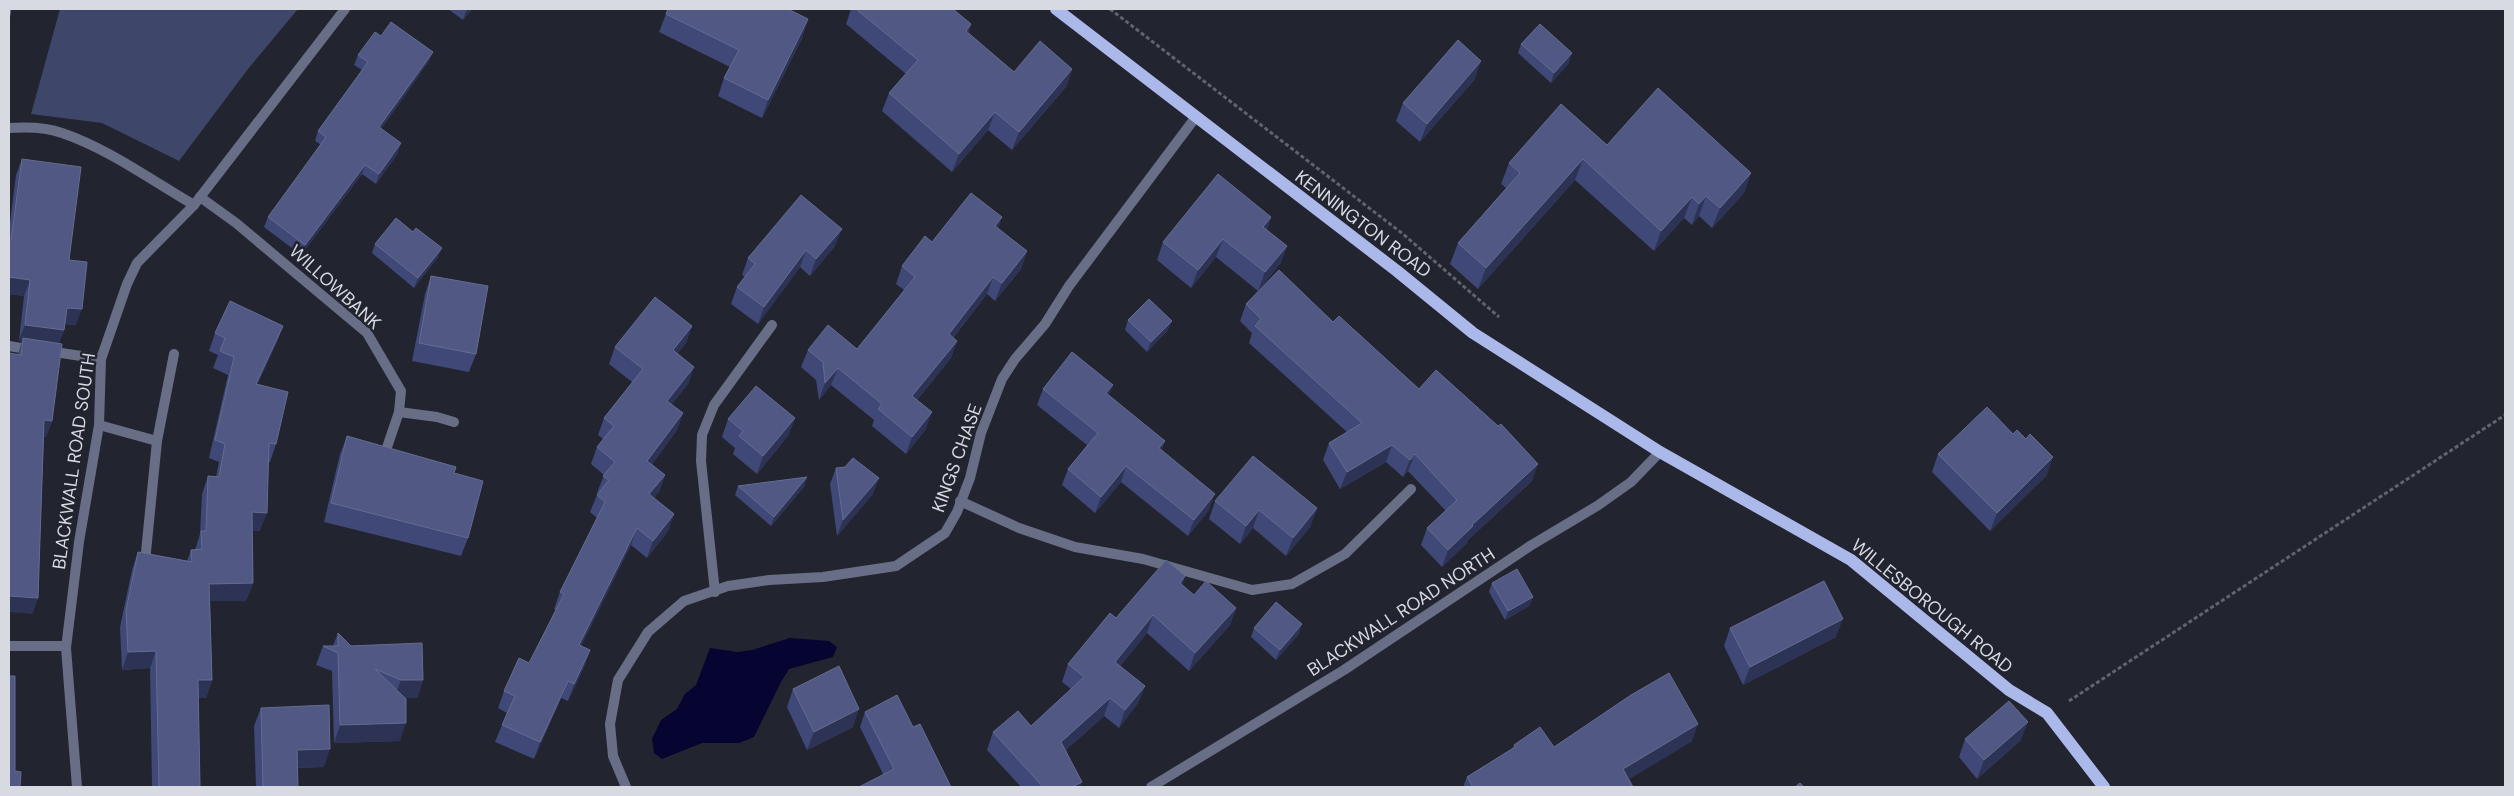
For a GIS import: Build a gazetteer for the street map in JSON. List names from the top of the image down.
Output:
{
  "streets": {
    "main road": ["KENNINGTON ROAD", "WILLESBOROUGH ROAD"],
    "street": [
      "WILLOWBANK",
      "KINGS CHASE",
      "BLACKWALL ROAD SOUTH",
      "BLACKWALL ROAD NORTH"
    ]
  },
  "crossings": [
    ["KENNINGTON ROAD", "KINGS CHASE"],
    ["KENNINGTON ROAD", "WILLESBOROUGH ROAD"],
    ["KENNINGTON ROAD", "BLACKWALL ROAD NORTH"],
    ["WILLOWBANK", "BLACKWALL ROAD SOUTH"],
    ["WILLESBOROUGH ROAD", "BLACKWALL ROAD NORTH"]
  ]
}
